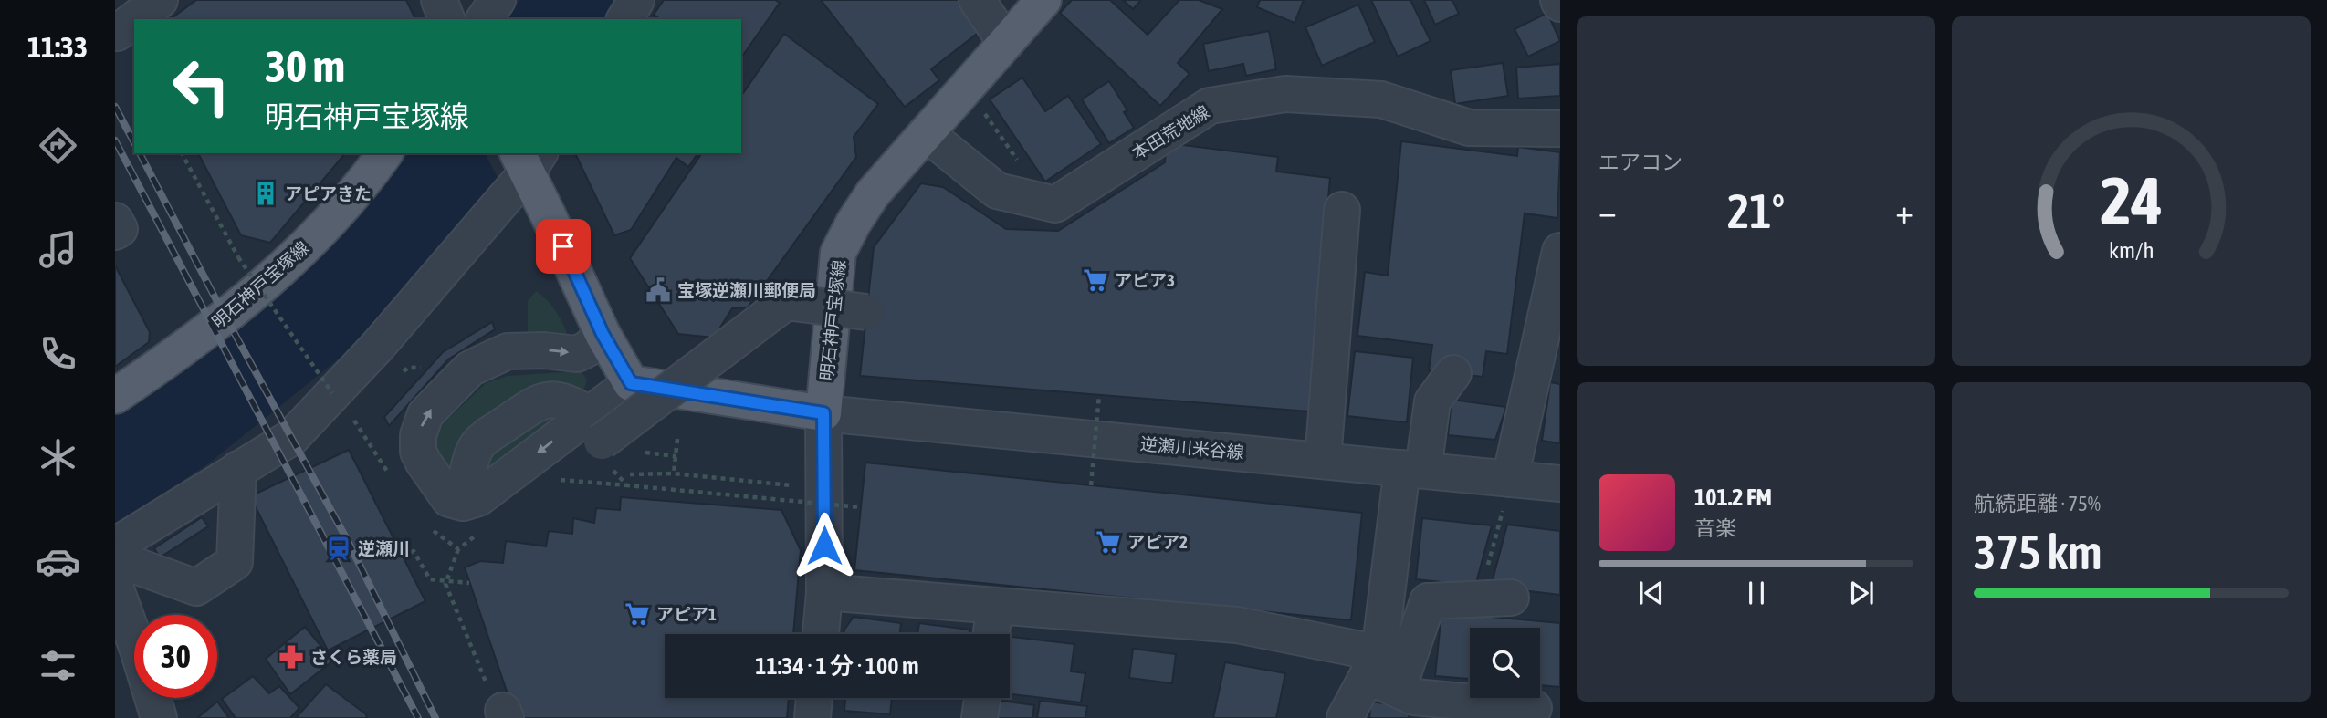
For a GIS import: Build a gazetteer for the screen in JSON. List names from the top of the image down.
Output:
{
  "streets": {
    "main road": ["明石神戸宝塚線"],
    "street": ["本田荒地線", "逆瀬川米谷線"]
  },
  "crossings": [
    ["本田荒地線", "明石神戸宝塚線"],
    ["明石神戸宝塚線", "逆瀬川米谷線"]
  ],
  "places": {
    "building": ["アピアきた"],
    "supermarket": ["アピア3", "アピア2", "アピア1"],
    "public building": ["宝塚逆瀬川郵便局"],
    "station": ["逆瀬川"],
    "pharmacy": ["さくら薬局"]
  },
  "page": {
    "tabs": "11:33",
    "tile": [
      "エアコン",
      ["航続距離 · 75%", "375 km"]
    ],
    "turn": ["30 m", "明石神戸宝塚線"],
    "heat": ["−", "21°", "+"],
    "song": ["101.2 FM", "音楽"],
    "limit": "30",
    "trip": "11:34 · 1 分 · 100 m",
    "gauge": ["24", "km/h"]
  }
}
